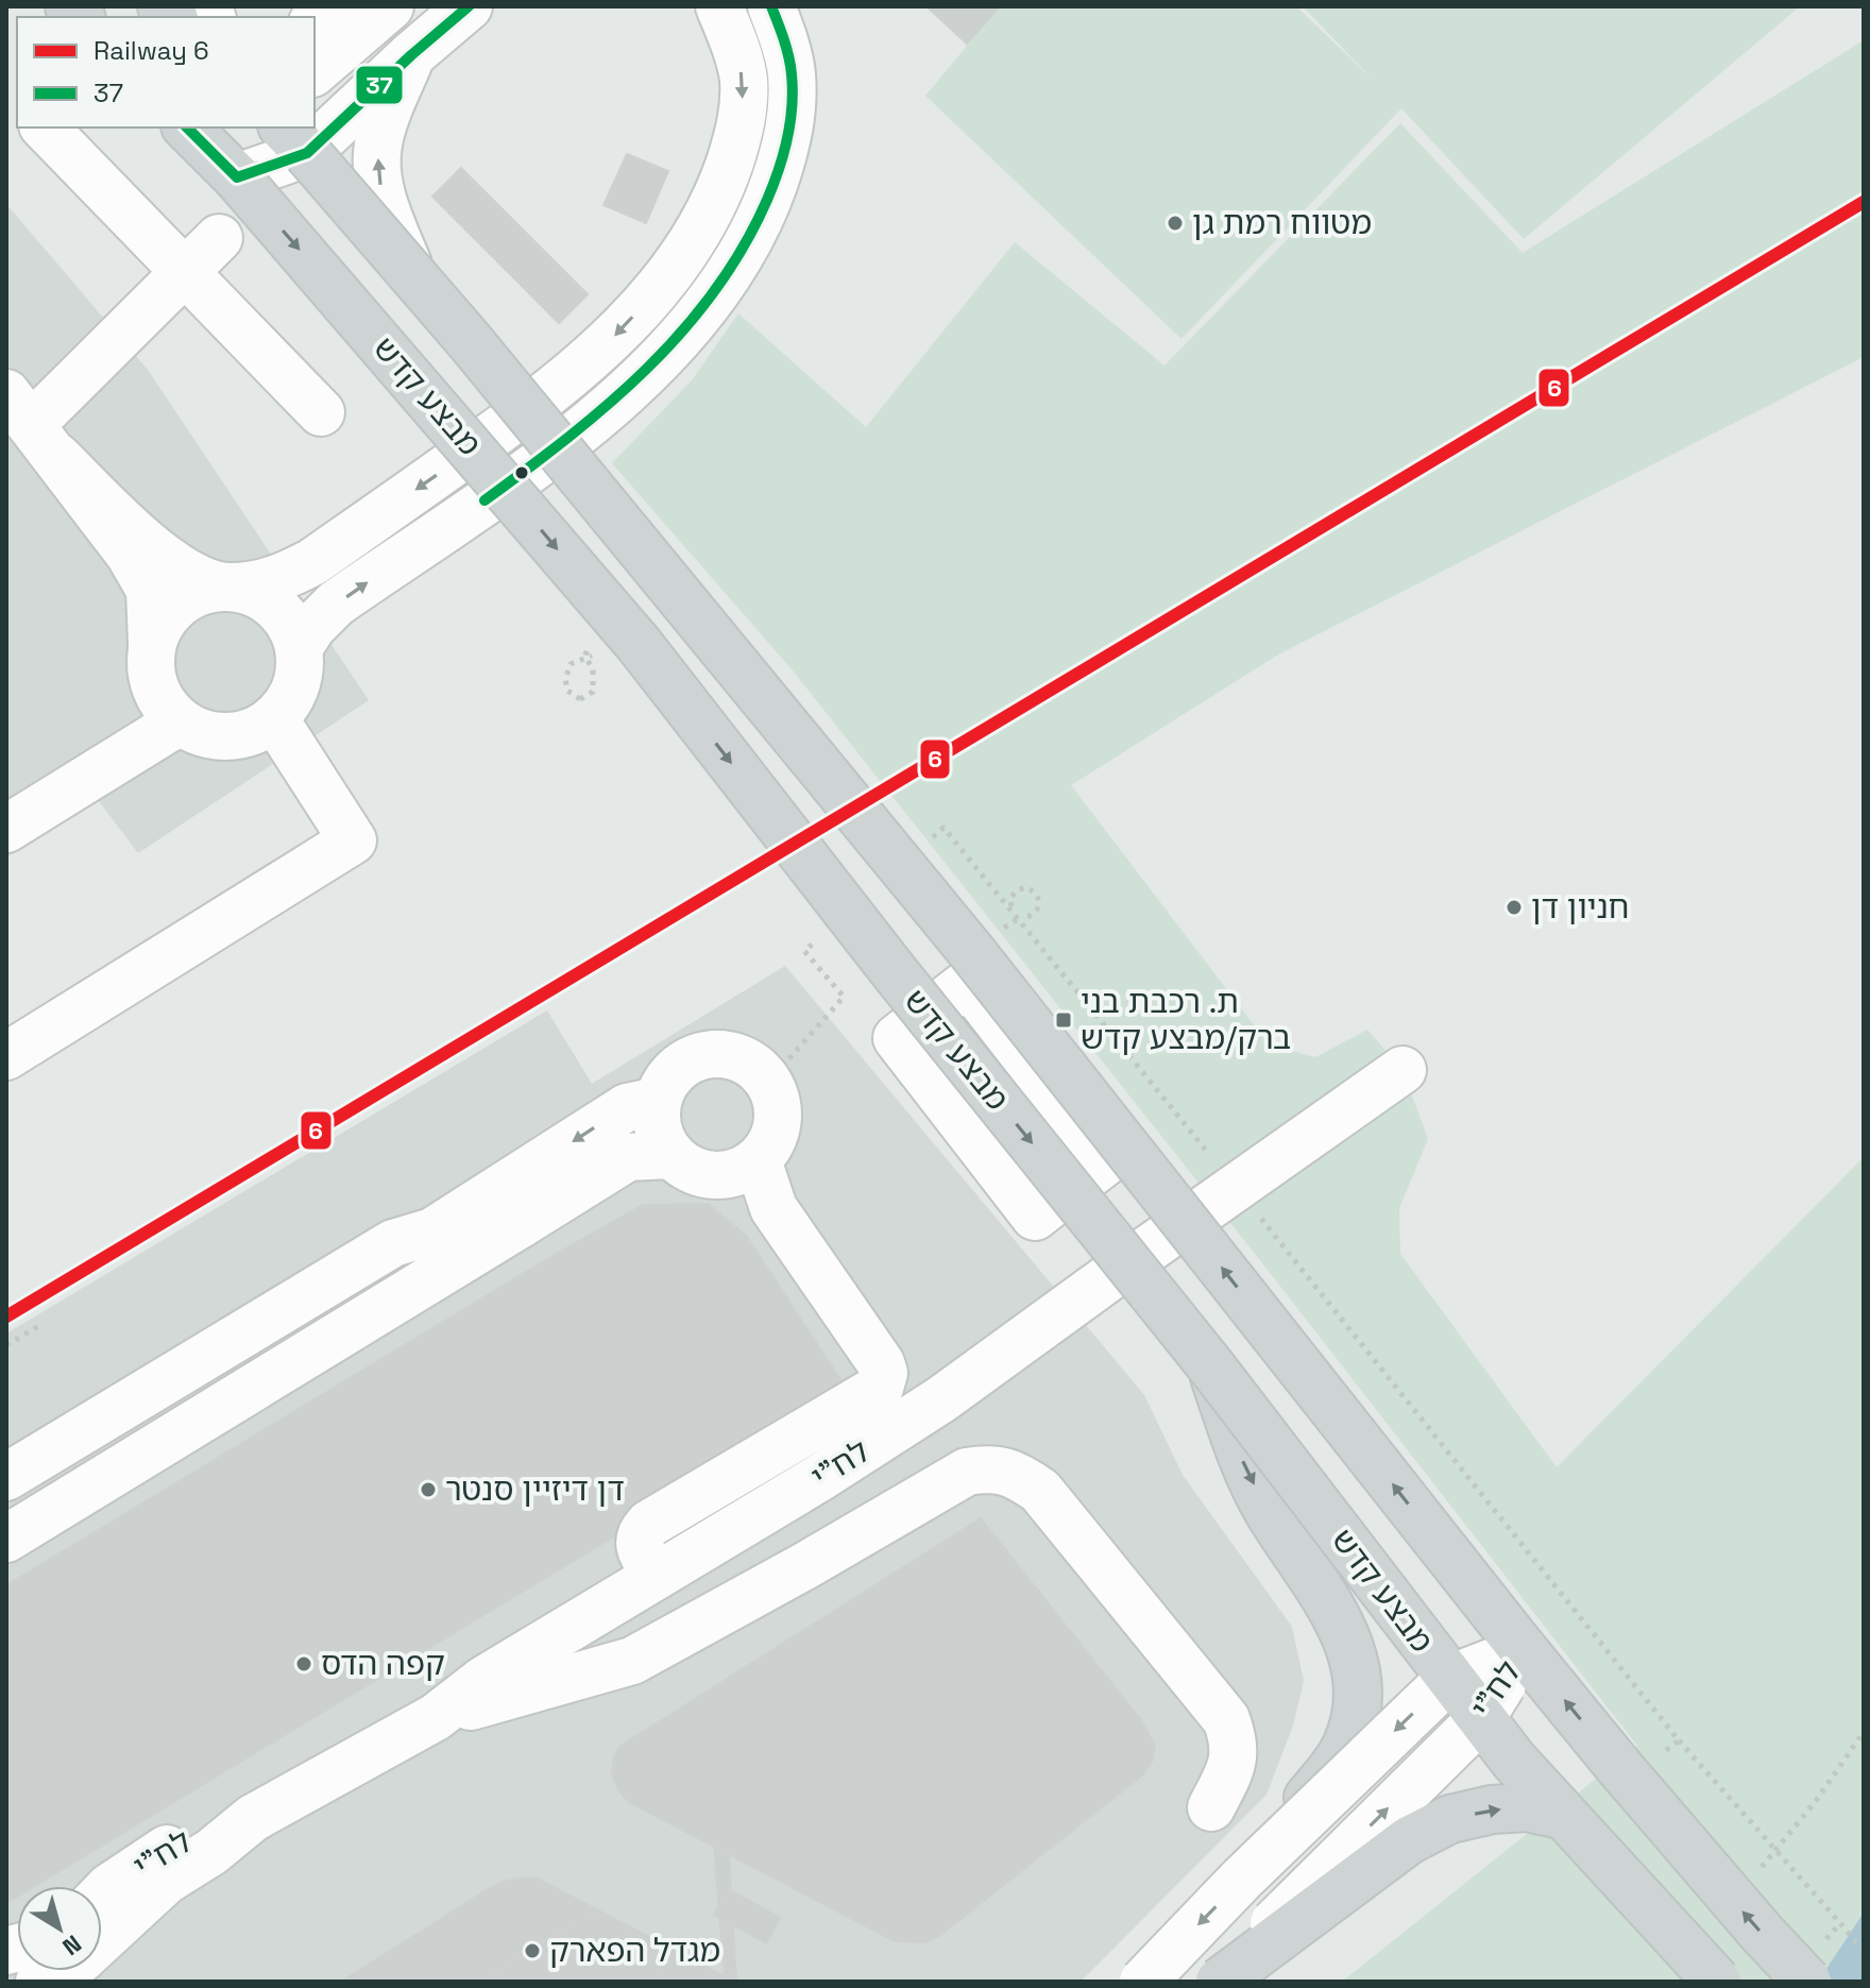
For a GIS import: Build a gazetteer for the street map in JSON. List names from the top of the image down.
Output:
{
  "streets": {
    "main road": ["מבצע קדש"],
    "street": ["לח\"י"]
  },
  "crossings": [
    ["מבצע קדש", "לח\"י"]
  ],
  "places": {
    "other": [
      "מטווח רמת גן",
      "חניון דן",
      "דן דיזיין סנטר",
      "קפה הדס",
      "מגדל הפארק"
    ],
    "transit": ["ת. רכבת בני ברק/מבצע קדש"]
  },
  "lines": ["transit line 37", "rail line 6"],
  "legend": ["Railway 6", "37"],
  "north": "bottom right"
}
